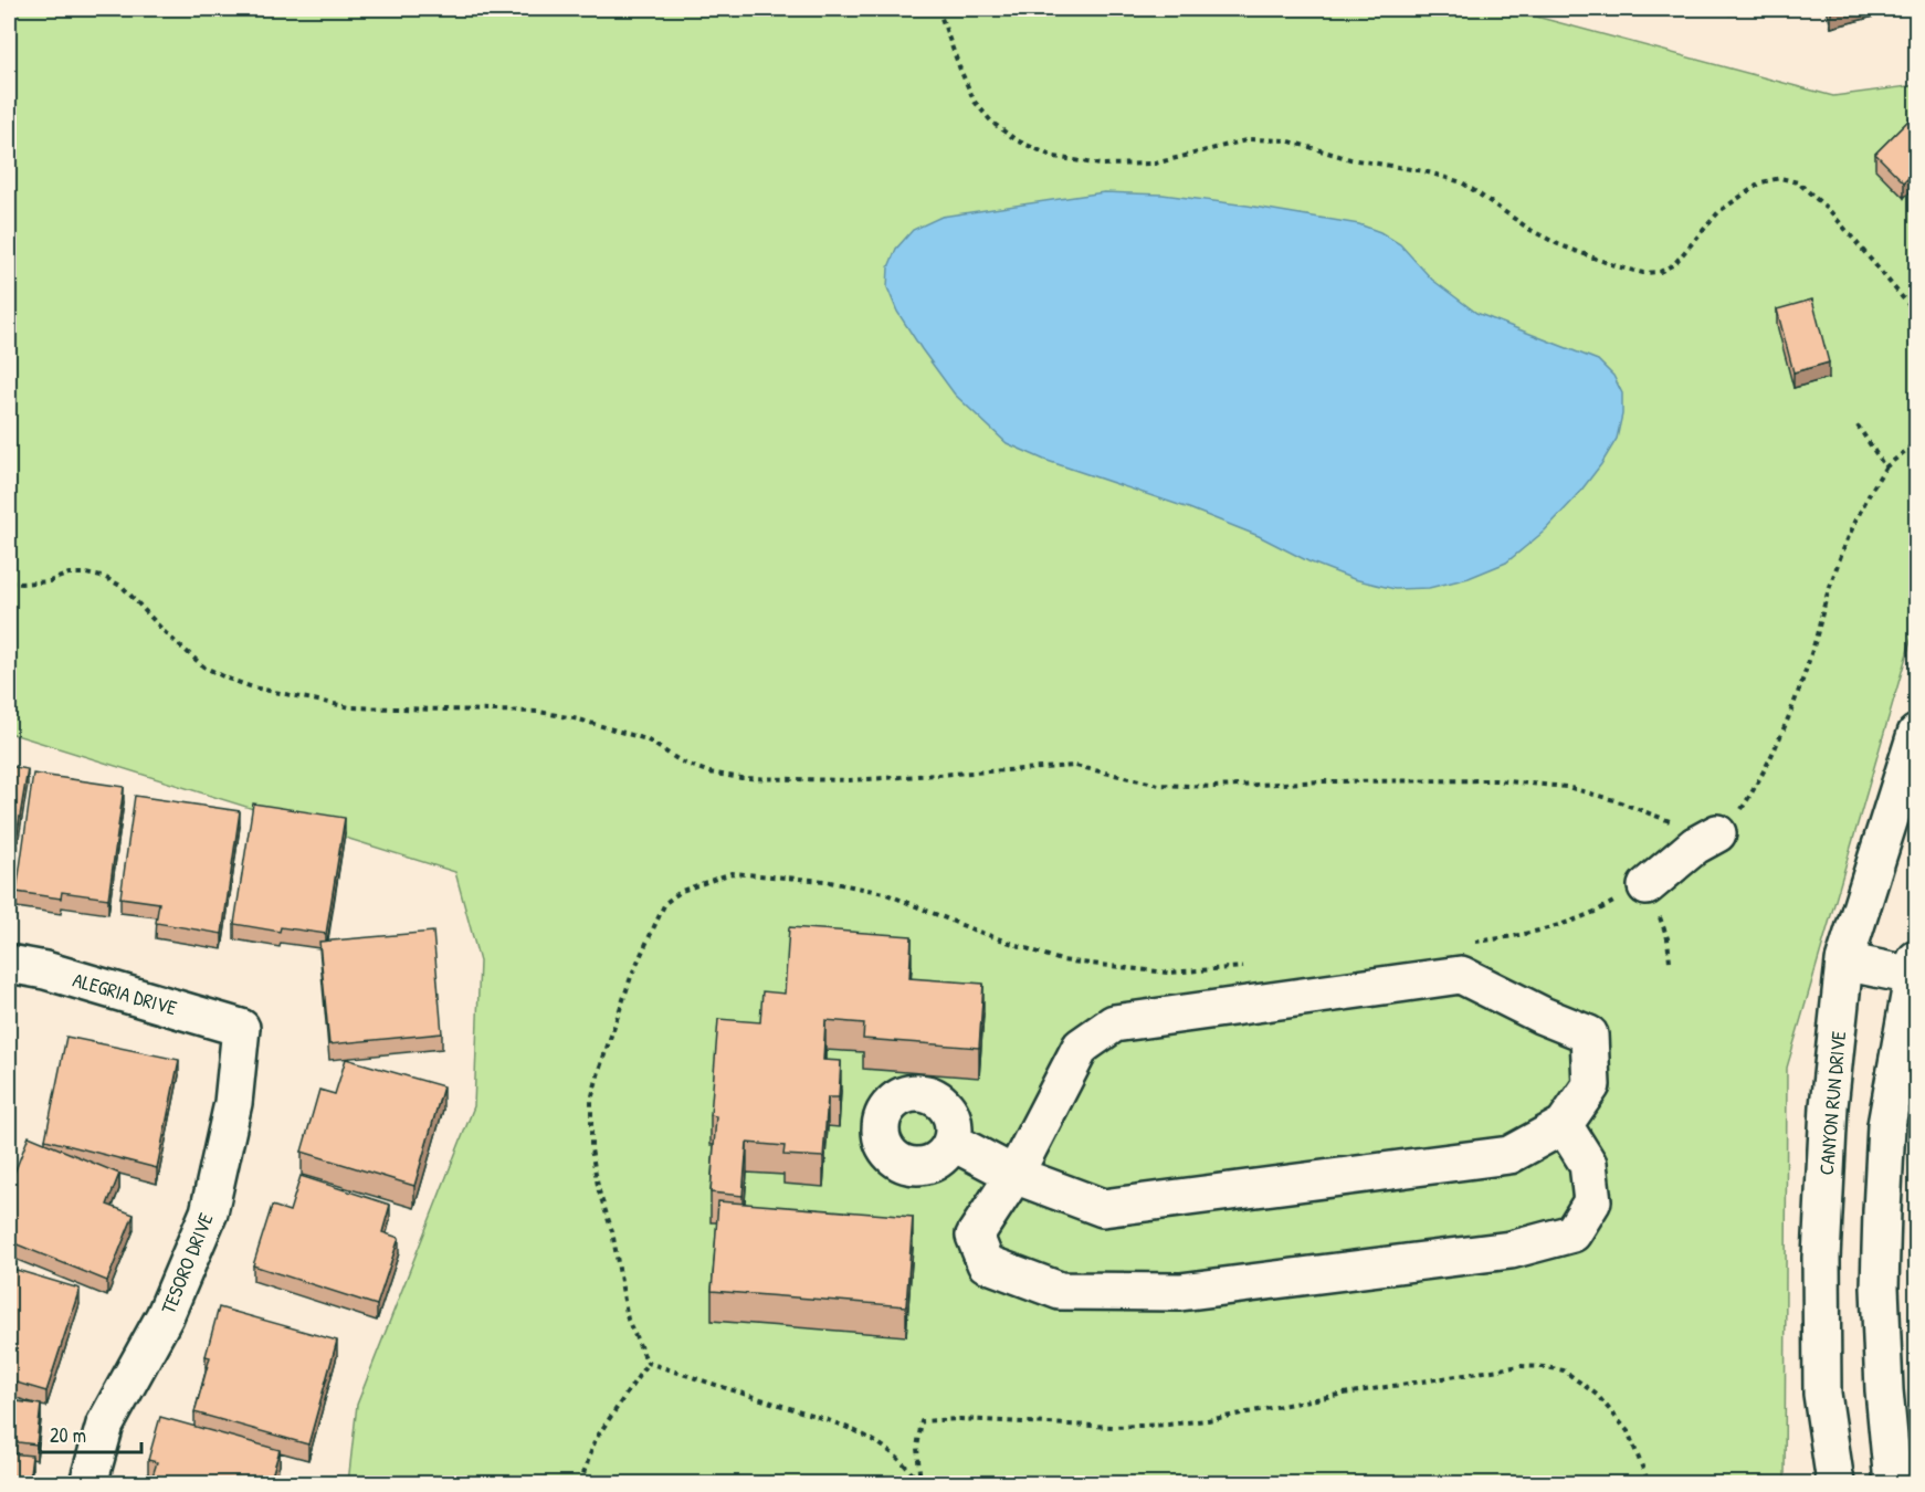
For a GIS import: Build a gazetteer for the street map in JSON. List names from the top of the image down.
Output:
{
  "streets": {
    "street": ["ALEGRIA DRIVE", "CANYON RUN DRIVE", "TESORO DRIVE"]
  },
  "crossings": [
    ["ALEGRIA DRIVE", "TESORO DRIVE"]
  ],
  "scale_bar": "20 m"
}
